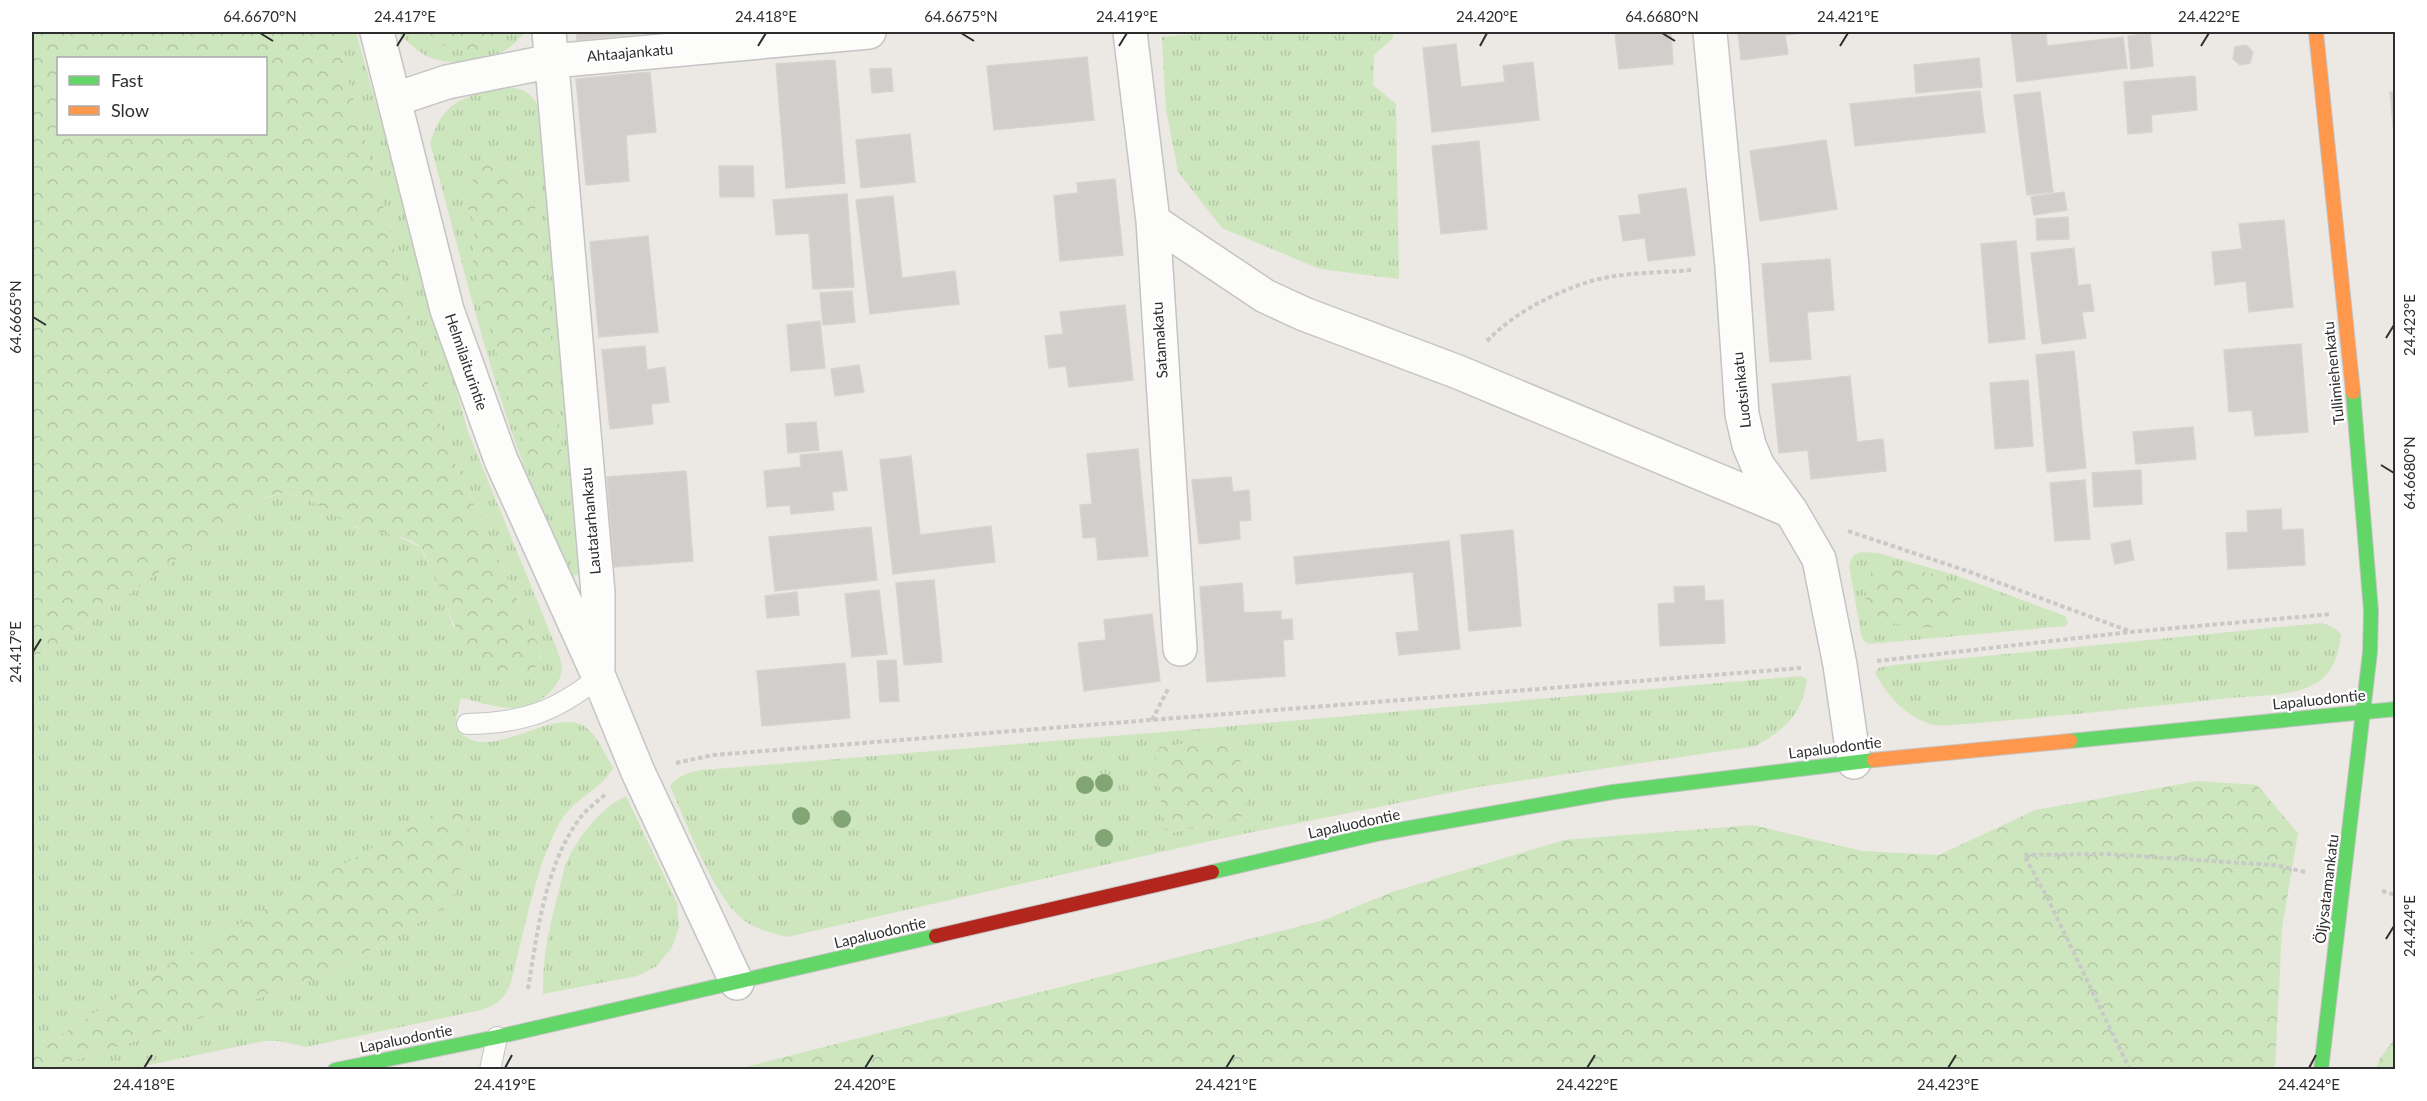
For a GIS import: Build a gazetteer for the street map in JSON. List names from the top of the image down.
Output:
{
  "streets": {
    "street": [
      "Ahtaajankatu",
      "Satamakatu",
      "Helmilaiturintie",
      "Tullimiehenkatu",
      "Luotsinkatu",
      "Lautatarhankatu",
      "Lapaluodontie",
      "Öljysatamankatu"
    ]
  },
  "crossings": [
    ["Ahtaajankatu", "Helmilaiturintie"],
    ["Ahtaajankatu", "Lautatarhankatu"],
    ["Helmilaiturintie", "Lautatarhankatu"],
    ["Tullimiehenkatu", "Lapaluodontie"],
    ["Tullimiehenkatu", "Öljysatamankatu"],
    ["Luotsinkatu", "Lapaluodontie"],
    ["Lautatarhankatu", "Lapaluodontie"],
    ["Lapaluodontie", "Öljysatamankatu"]
  ],
  "legend": ["Fast", "Slow"],
  "coordinates": [
    "64.6670°N",
    "24.417°E",
    "24.418°E",
    "64.6675°N",
    "24.419°E",
    "24.420°E",
    "64.6680°N",
    "24.421°E",
    "24.422°E",
    "64.6665°N",
    "24.423°E",
    "24.424°E"
  ]
}
